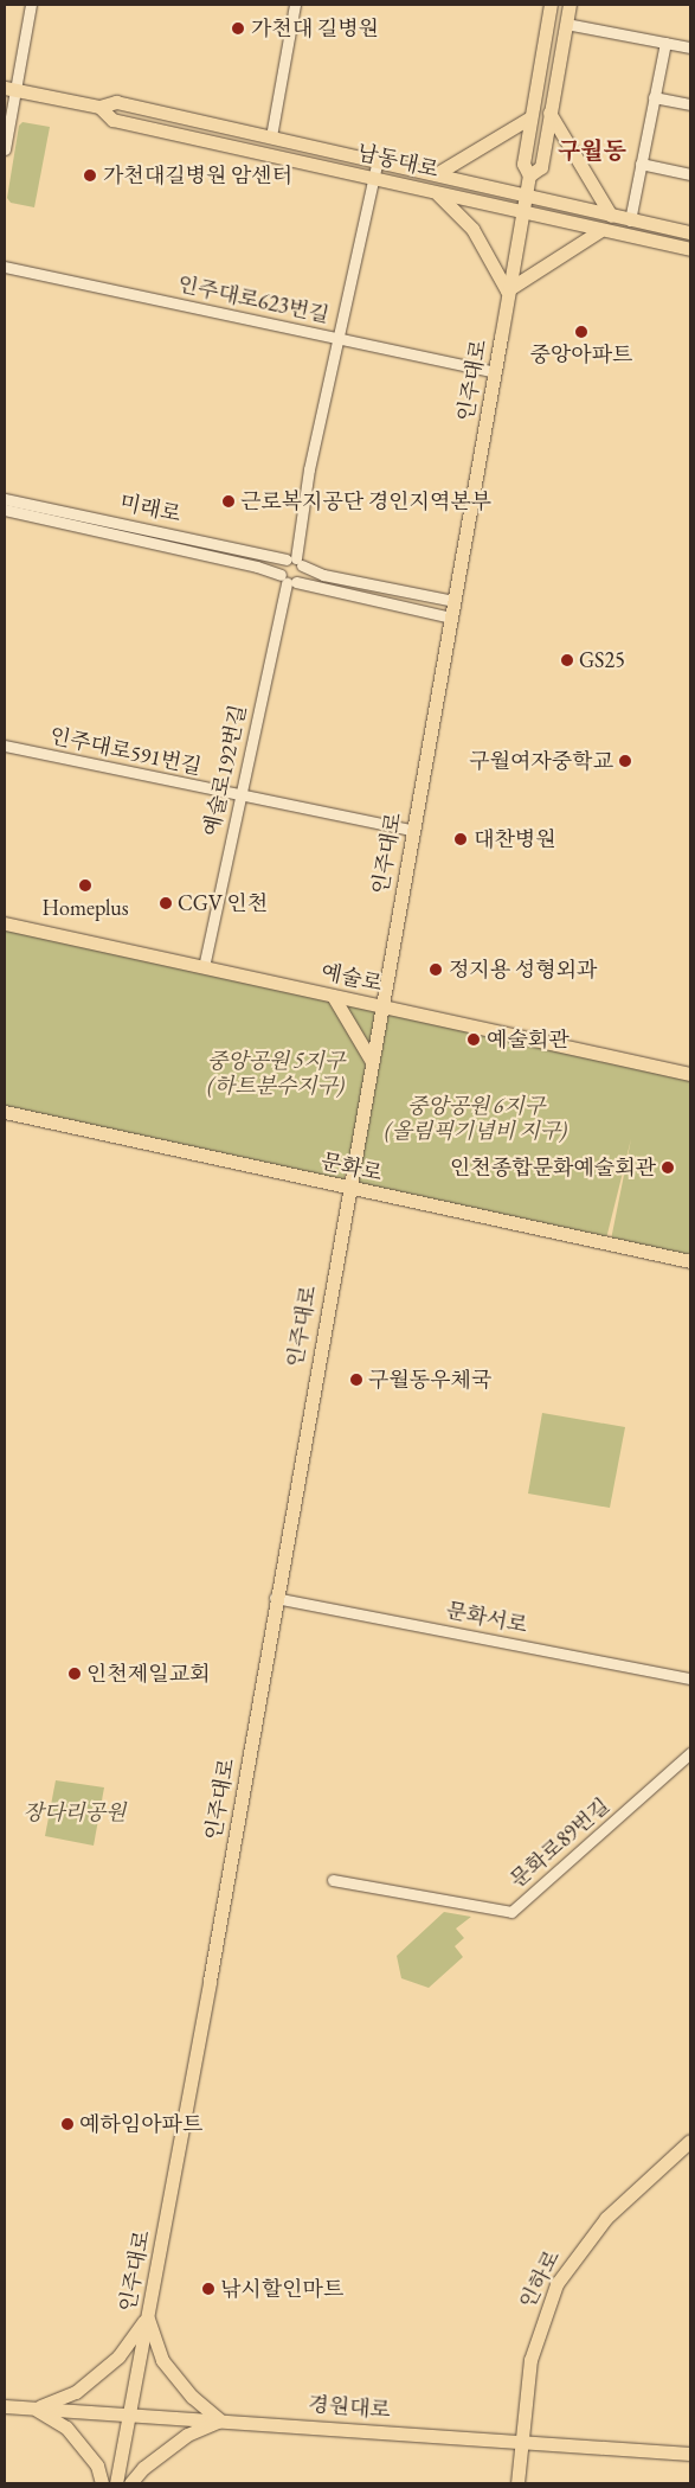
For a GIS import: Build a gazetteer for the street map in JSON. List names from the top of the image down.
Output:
{
  "streets": {
    "main road": [
      "남동대로",
      "인주대로",
      "예술로",
      "문화로",
      "인하로",
      "경원대로"
    ],
    "street": [
      "인주대로623번길",
      "미래로",
      "인주대로591번길",
      "예술로192번길",
      "문화서로",
      "문화로89번길"
    ]
  },
  "crossings": [
    ["남동대로", "인주대로"],
    ["인주대로623번길", "인주대로"],
    ["인주대로", "미래로"],
    ["인주대로", "인주대로591번길"],
    ["인주대로", "예술로"],
    ["인주대로", "문화로"],
    ["인주대로", "문화서로"],
    ["인주대로", "경원대로"],
    ["미래로", "예술로192번길"],
    ["인주대로591번길", "예술로192번길"],
    ["예술로192번길", "예술로"],
    ["인하로", "경원대로"]
  ],
  "districts": ["구월동"],
  "parks": ["중앙공원 5지구 (하트분수지구)", "중앙공원 6지구 (올림픽기념비 지구)", "장다리공원"],
  "places": [
    "가천대 길병원",
    "가천대길병원 암센터",
    "중앙아파트",
    "근로복지공단 경인지역본부",
    "GS25",
    "구월여자중학교",
    "대찬병원",
    "Homeplus",
    "CGV 인천",
    "정지용 성형외과",
    "예술회관",
    "인천종합문화예술회관",
    "구월동우체국",
    "인천제일교회",
    "예하임아파트",
    "낚시할인마트"
  ]
}
